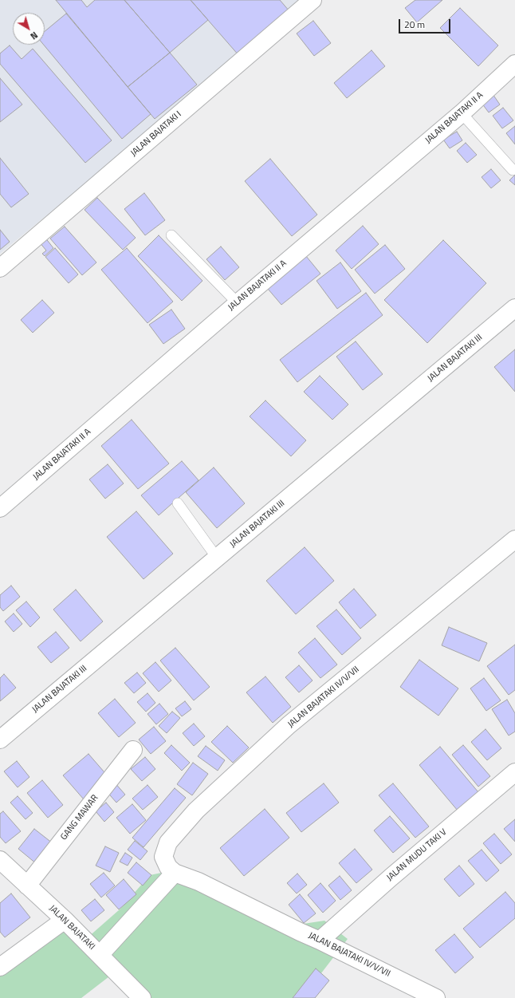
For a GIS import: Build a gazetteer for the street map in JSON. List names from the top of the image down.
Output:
{
  "streets": {
    "street": [
      "JALAN BAJATAKI II A",
      "JALAN BAJATAKI I",
      "JALAN BAJATAKI III",
      "JALAN BAJATAKI IV/V/VII",
      "GANG MAWAR",
      "JALAN MUDU TAKI V",
      "JALAN BAJATAKI"
    ]
  },
  "crossings": [
    ["JALAN BAJATAKI IV/V/VII", "JALAN MUDU TAKI V"],
    ["GANG MAWAR", "JALAN BAJATAKI"]
  ],
  "scale_bar": "20 m",
  "north": "bottom right"
}
